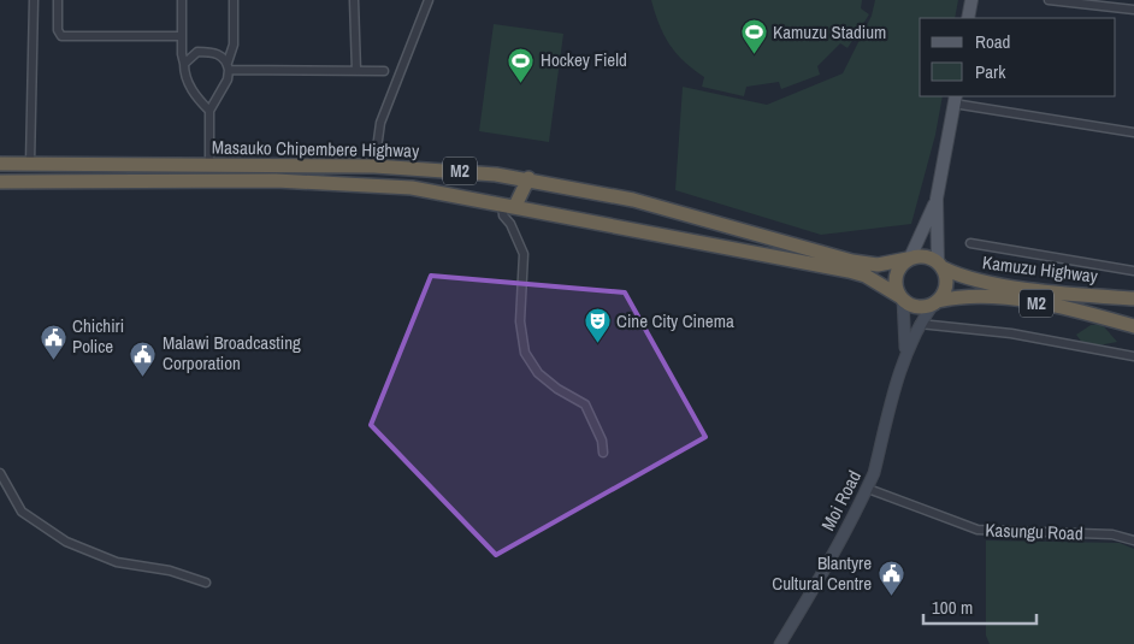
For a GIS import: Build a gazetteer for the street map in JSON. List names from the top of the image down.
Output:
{
  "streets": {
    "highway": ["Masauko Chipembere Highway", "M2", "Kamuzu Highway"],
    "main road": ["Moi Road"],
    "street": ["Kasungu Road"]
  },
  "crossings": [
    ["Masauko Chipembere Highway", "M2"],
    ["Masauko Chipembere Highway", "Kamuzu Highway"],
    ["M2", "Kamuzu Highway"],
    ["Moi Road", "Kasungu Road"]
  ],
  "places": {
    "sports": ["Kamuzu Stadium", "Hockey Field"],
    "theatre": ["Cine City Cinema"],
    "public building": ["Chichiri Police", "Malawi Broadcasting Corporation", "Blantyre Cultural Centre"]
  },
  "legend": ["Road", "Park"],
  "scale_bar": "100 m"
}
